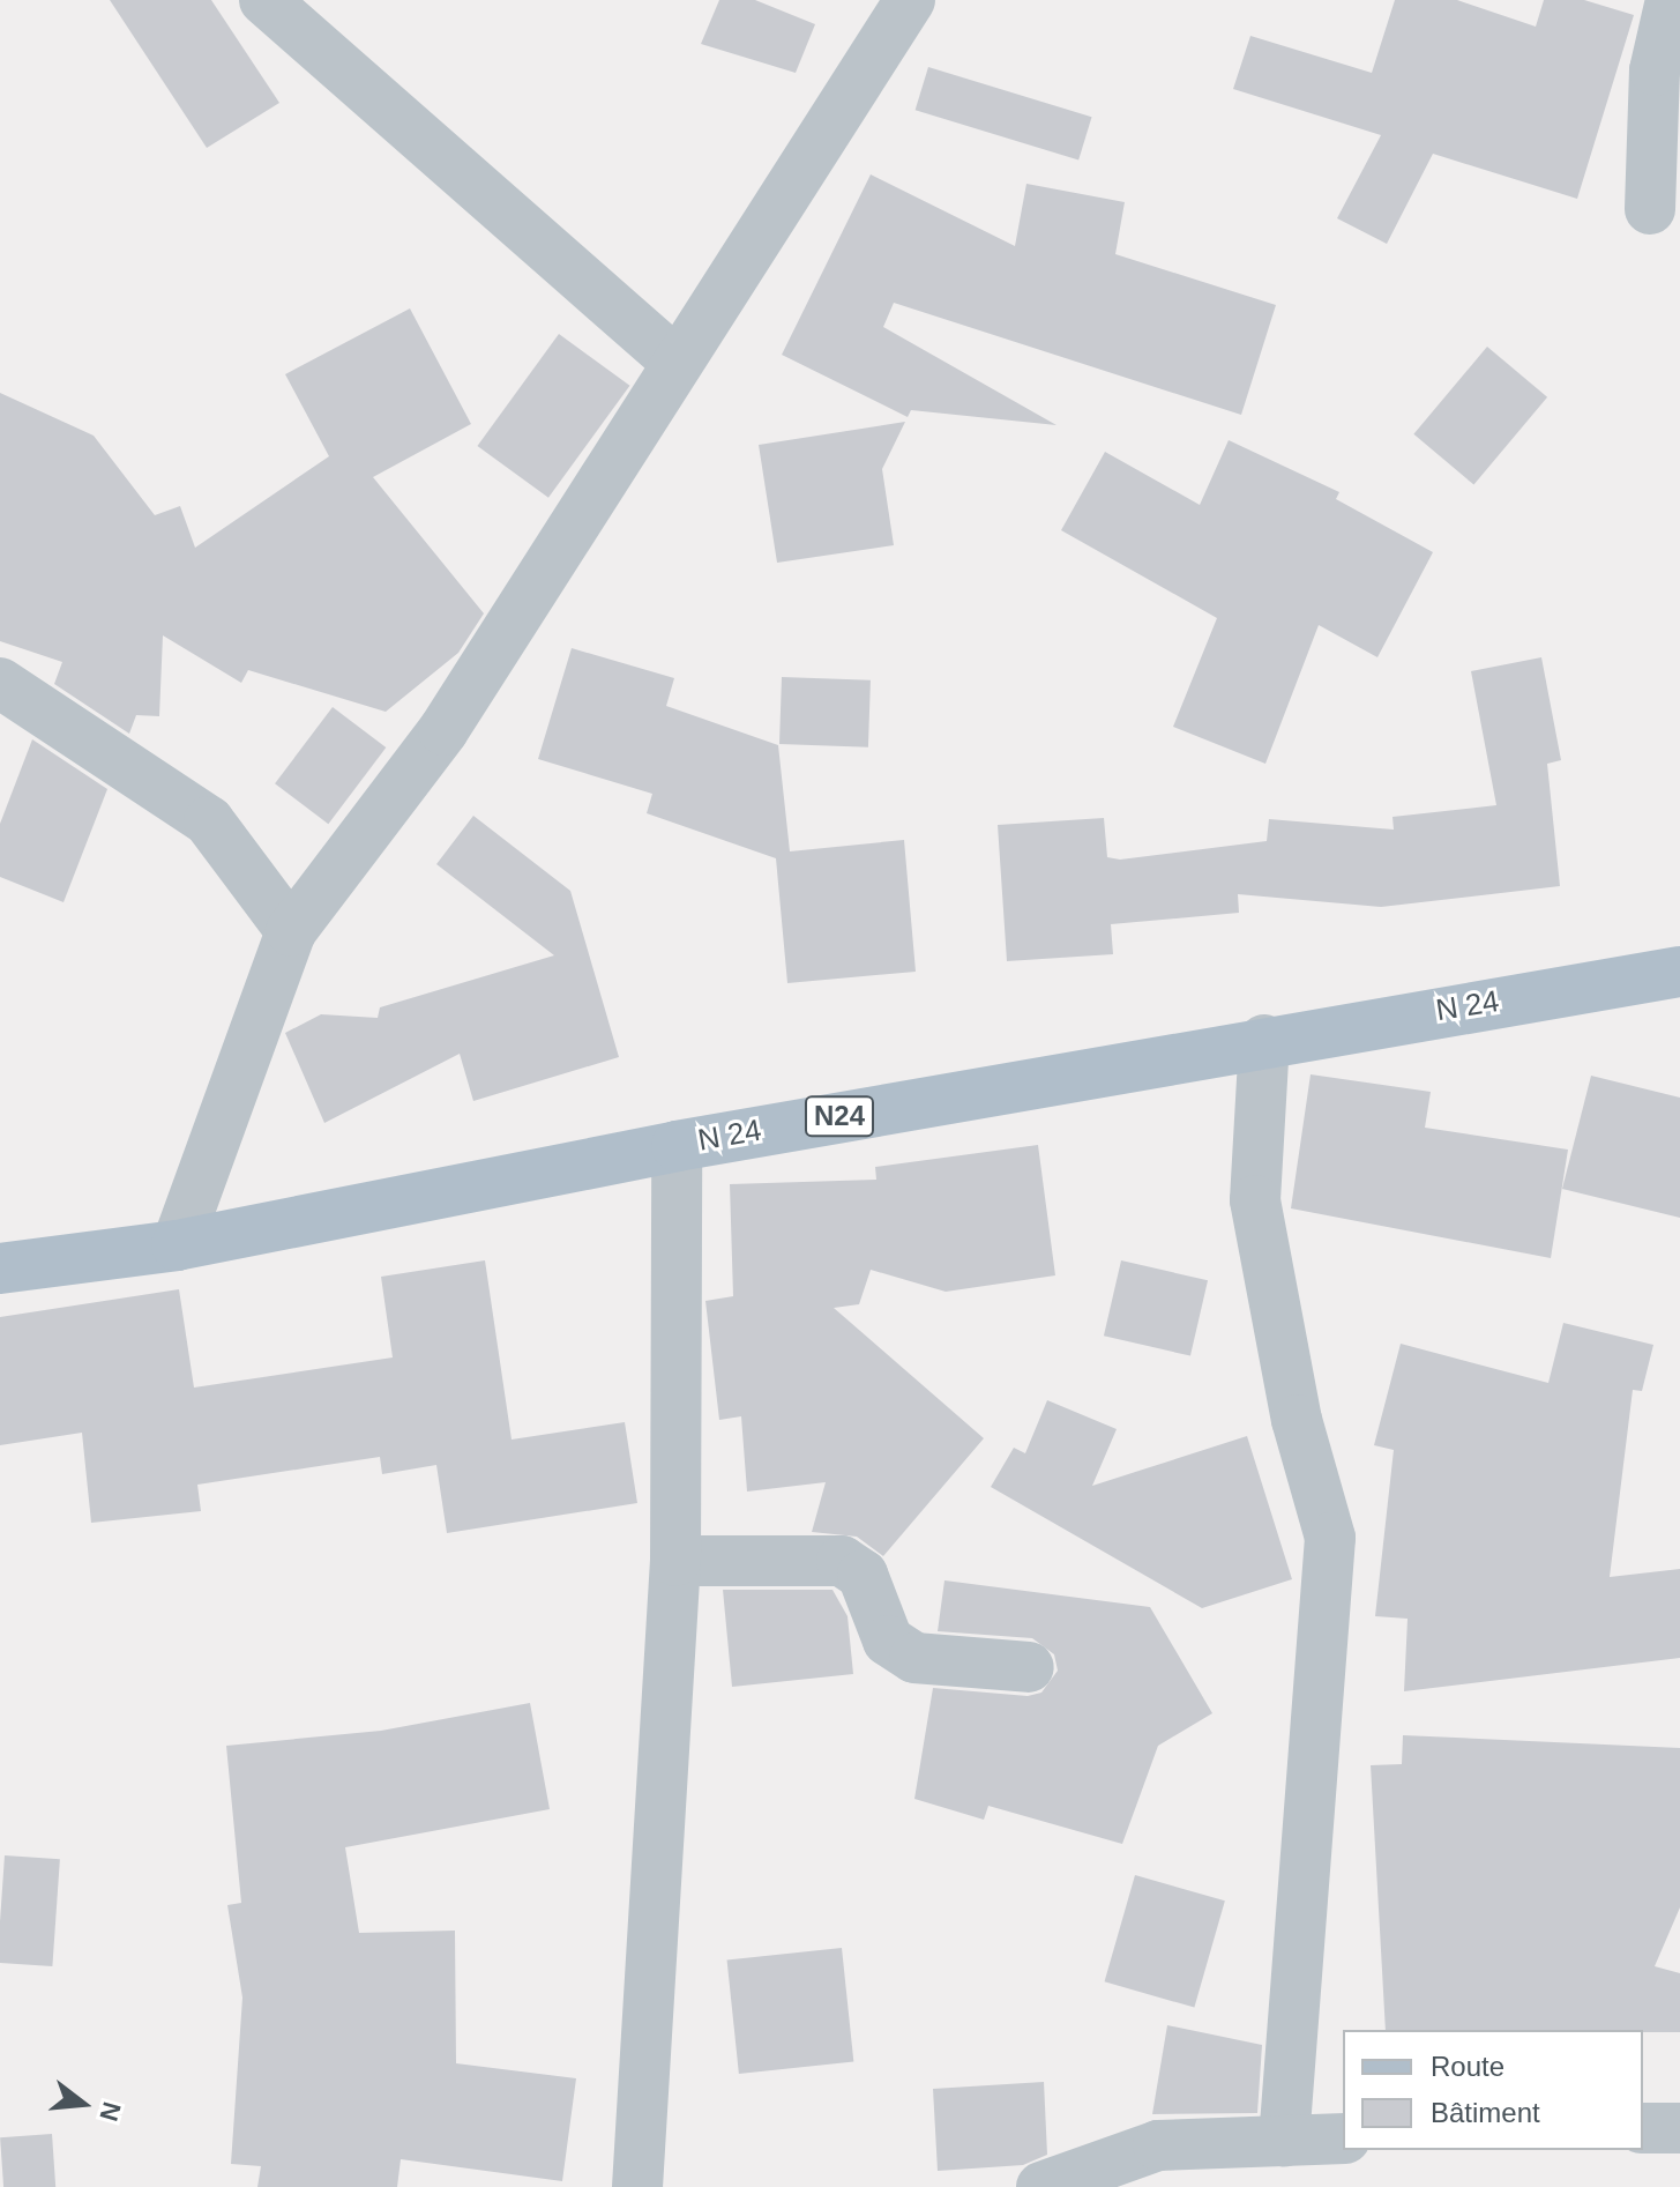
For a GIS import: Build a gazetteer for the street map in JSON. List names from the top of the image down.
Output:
{
  "streets": {
    "main road": ["N 24", "N24"]
  },
  "legend": ["Route", "Bâtiment"],
  "north": "right"
}
